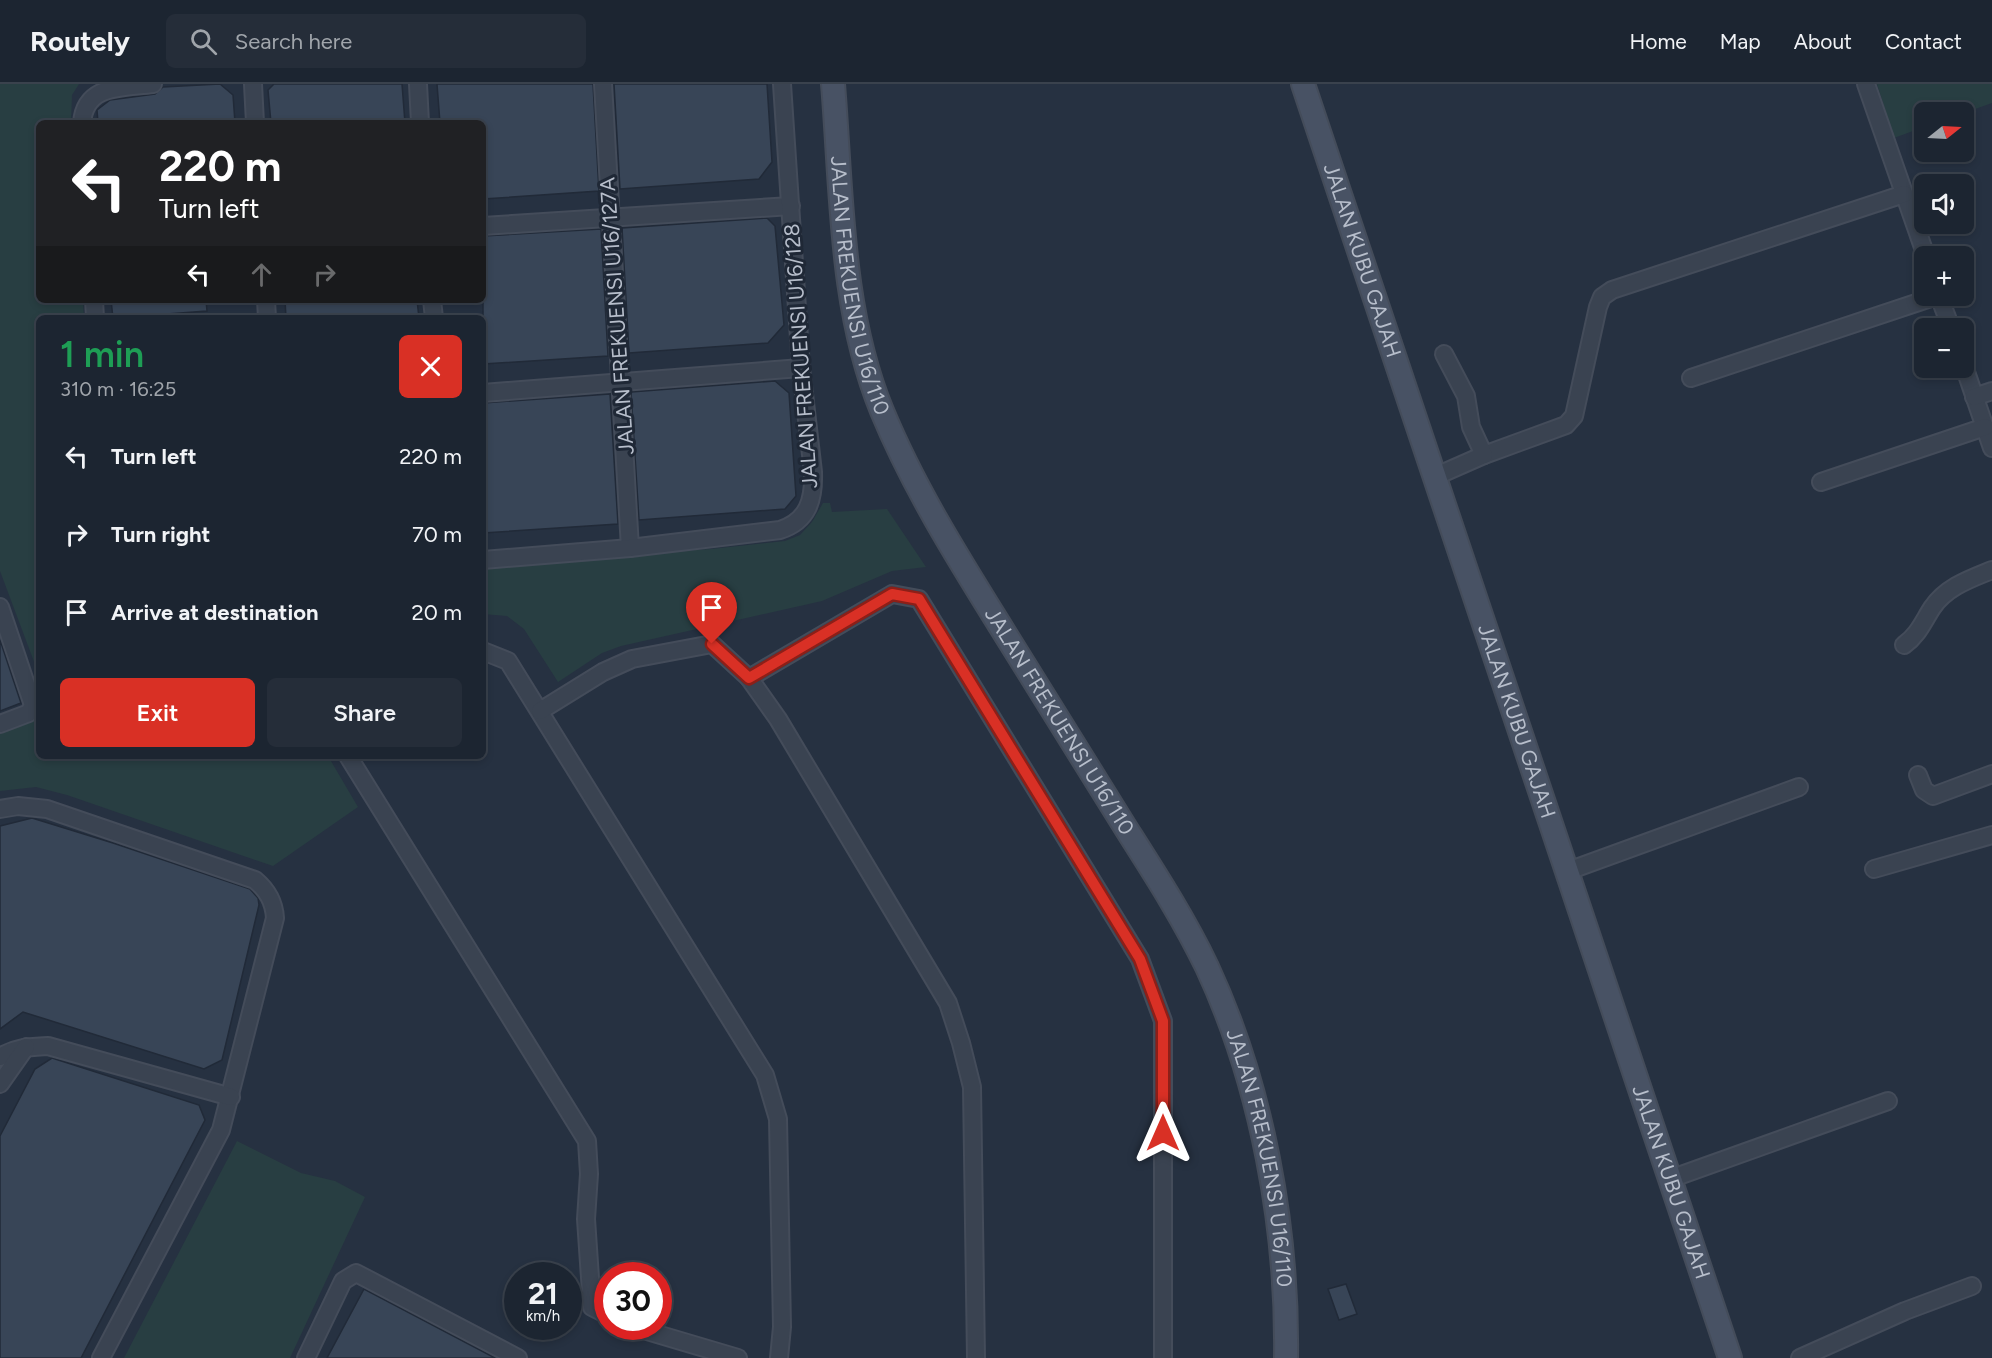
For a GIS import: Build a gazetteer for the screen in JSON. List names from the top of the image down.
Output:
{
  "streets": {
    "street": [
      "JALAN KUBU GAJAH",
      "JALAN FREKUENSI U16/110",
      "JALAN FREKUENSI U16/127A",
      "JALAN FREKUENSI U16/128"
    ]
  },
  "crossings": [
    ["JALAN FREKUENSI U16/127A", "JALAN FREKUENSI U16/128"]
  ],
  "north": "right",
  "page": {
    "header": "Routely",
    "search": "Search here",
    "nav": [
      "Home",
      "Map",
      "About",
      "Contact"
    ],
    "map_buttons": ["+", "−"],
    "turn": ["220 m", "Turn left"],
    "heading": ["1 min", "310 m · 16:25"],
    "list": [
      {
        "name": "Turn left",
        "value": "220 m"
      },
      {
        "name": "Turn right",
        "value": "70 m"
      },
      {
        "name": "Arrive at destination",
        "value": "20 m"
      }
    ],
    "buttons": ["Exit", "Share"],
    "speed": "21 km/h",
    "limit": "30"
  }
}
